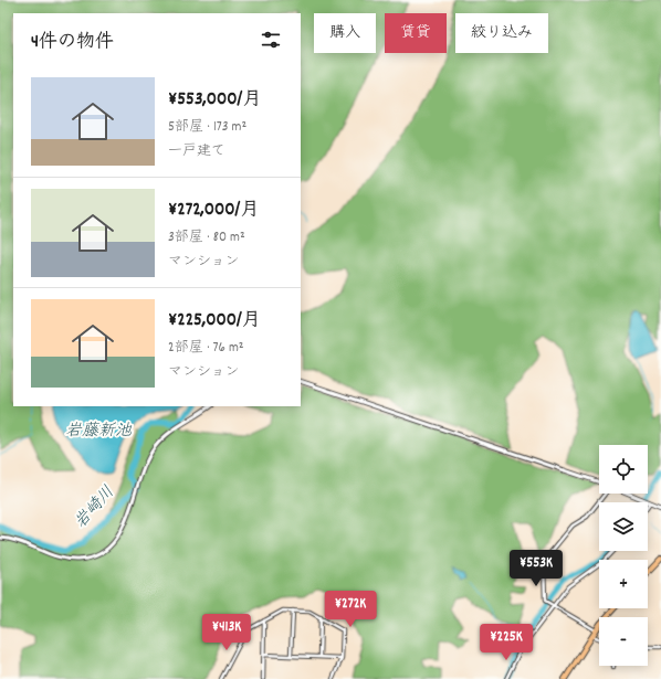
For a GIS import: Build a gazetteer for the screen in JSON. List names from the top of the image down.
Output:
{
  "water": ["岩藤新池", "岩崎川"],
  "page": {
    "chip": ["購入", "賃貸", "絞り込み"],
    "heading": "4件の物件",
    "list": [
      {
        "name": "¥553,000/月",
        "note": "5部屋 · 173 m² · 一戸建て"
      },
      {
        "name": "¥272,000/月",
        "note": "3部屋 · 80 m² · マンション"
      },
      {
        "name": "¥225,000/月",
        "note": "2部屋 · 76 m² · マンション"
      }
    ],
    "map_buttons": ["+", "−"],
    "price": [
      "¥553K",
      "¥272K",
      "¥413K",
      "¥225K"
    ]
  }
}
